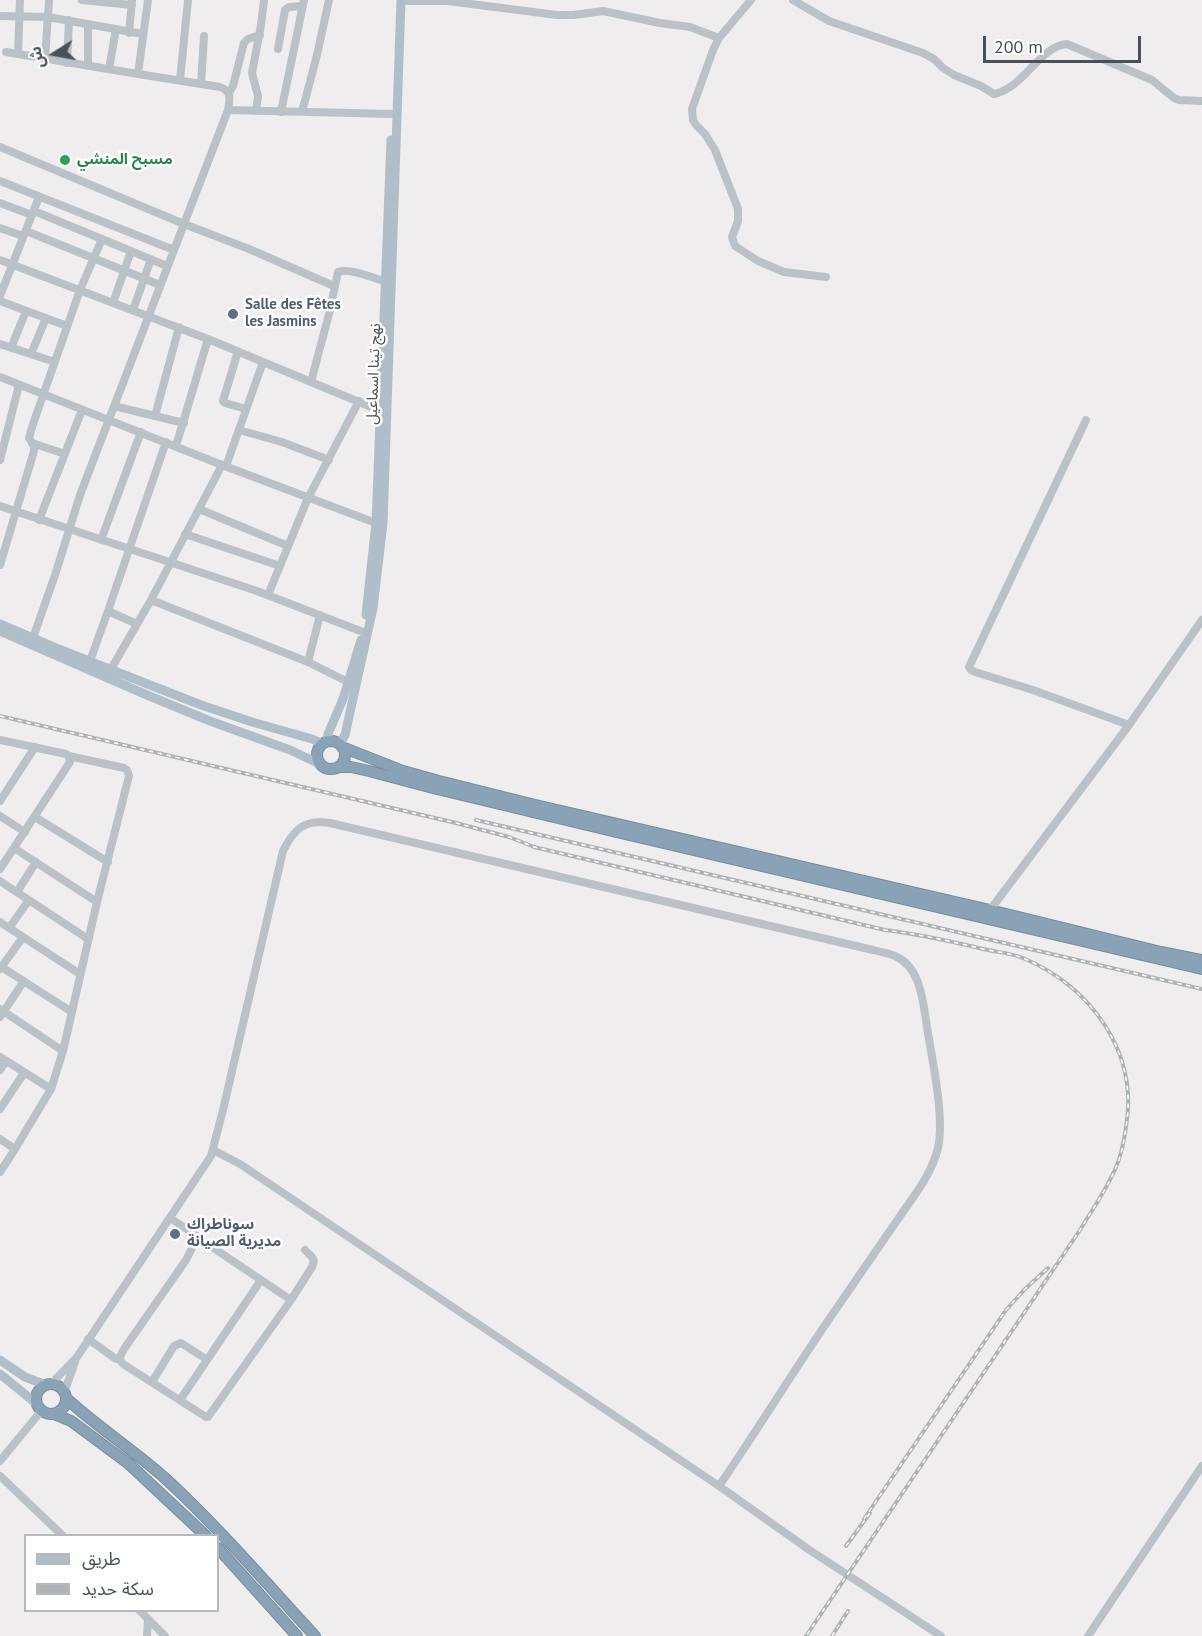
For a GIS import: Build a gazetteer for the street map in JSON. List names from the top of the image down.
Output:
{
  "streets": {
    "main road": ["نهج تينا اسماعيل"]
  },
  "places": ["مسبح المنشي", "Salle des Fêtes les Jasmins", "سوناطراك مديرية الصيانة"],
  "legend": ["طريق", "سكة حديد"],
  "scale_bar": "200 m",
  "north": "left"
}
